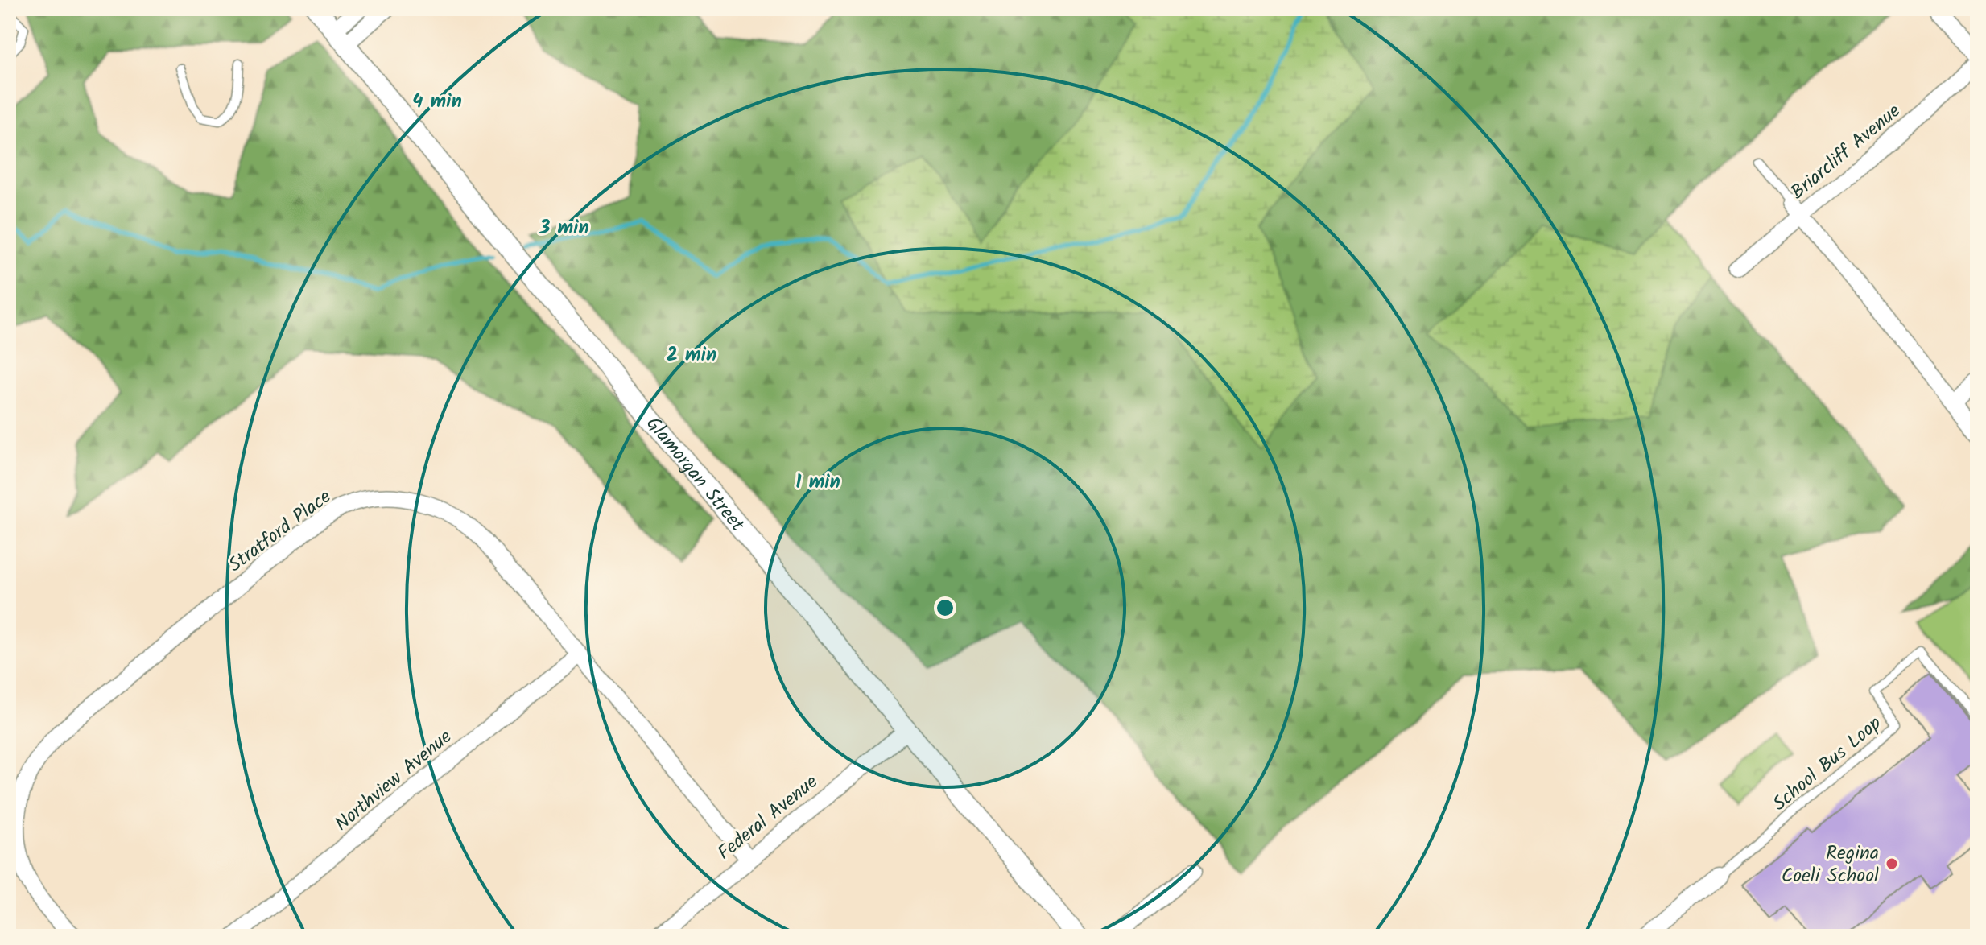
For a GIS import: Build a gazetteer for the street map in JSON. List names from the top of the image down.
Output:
{
  "streets": {
    "street": [
      "Briarcliff Avenue",
      "Glamorgan Street",
      "Stratford Place",
      "Northview Avenue",
      "Federal Avenue"
    ],
    "lane": ["School Bus Loop"]
  },
  "crossings": [
    ["Glamorgan Street", "Federal Avenue"],
    ["Stratford Place", "Northview Avenue"],
    ["Stratford Place", "Federal Avenue"]
  ],
  "places": ["Regina Coeli School"],
  "rings": [
    "4 min",
    "3 min",
    "2 min",
    "1 min"
  ]
}
